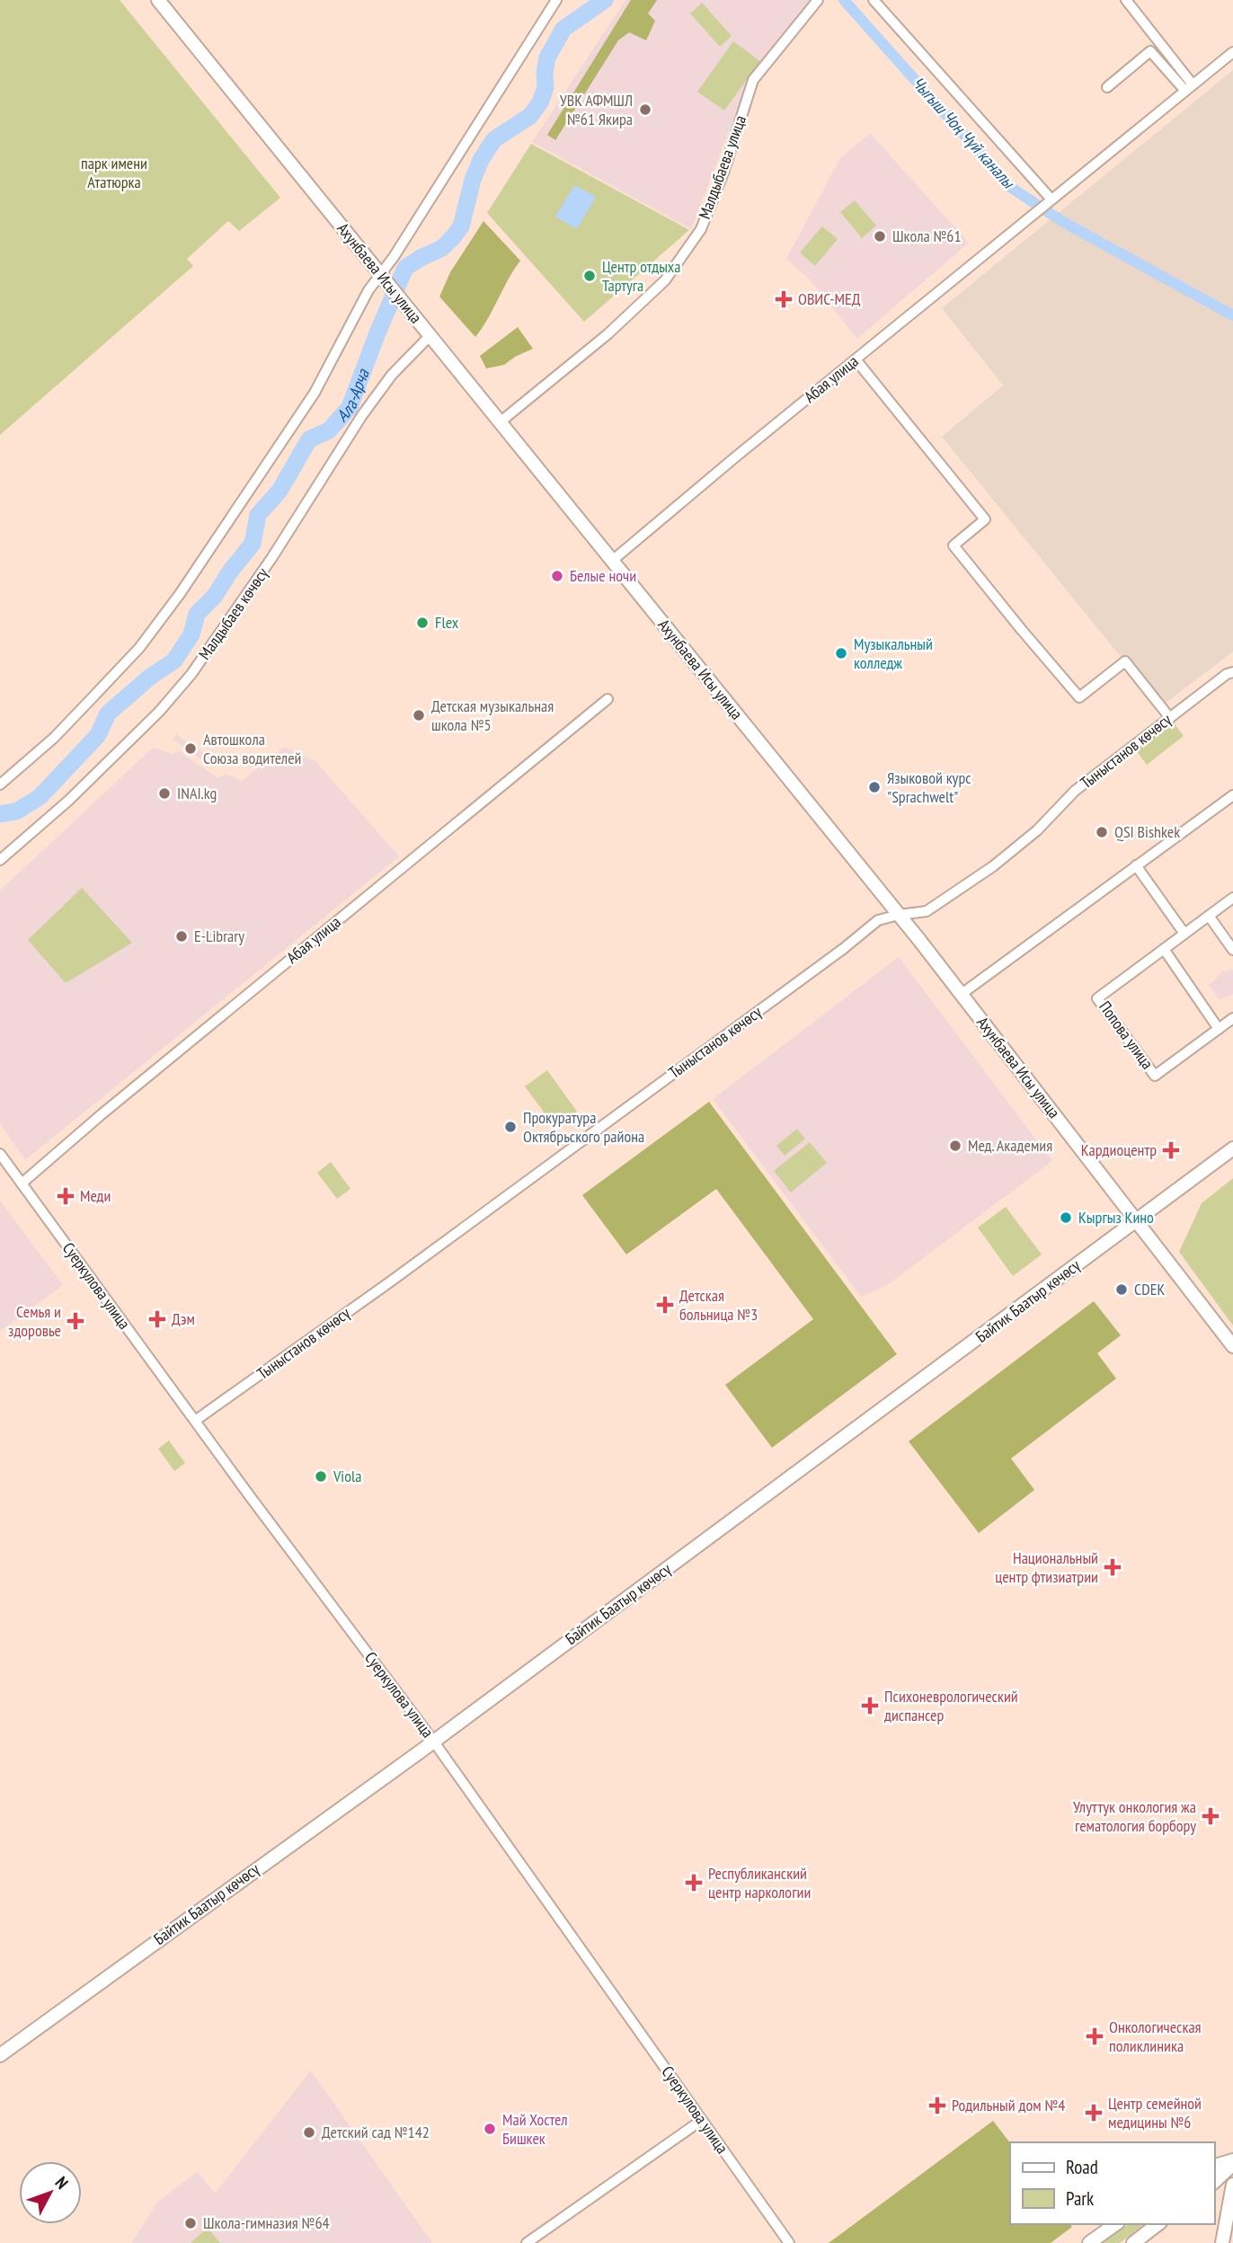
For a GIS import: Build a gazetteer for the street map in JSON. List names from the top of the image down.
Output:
{
  "streets": {
    "main road": ["Ахунбаева Исы улица", "Байтик Баатыр көчөсү"],
    "street": [
      "Малдыбаева улица",
      "Абая улица",
      "Малдыбаев көчөсү",
      "Тыныстанов көчөсү",
      "Попова улица",
      "Суеркулова улица"
    ]
  },
  "crossings": [
    ["Малдыбаева улица", "Ахунбаева Исы улица"],
    ["Ахунбаева Исы улица", "Абая улица"],
    ["Ахунбаева Исы улица", "Малдыбаев көчөсү"],
    ["Ахунбаева Исы улица", "Тыныстанов көчөсү"],
    ["Ахунбаева Исы улица", "Байтик Баатыр көчөсү"],
    ["Абая улица", "Суеркулова улица"],
    ["Тыныстанов көчөсү", "Суеркулова улица"],
    ["Суеркулова улица", "Байтик Баатыр көчөсү"]
  ],
  "water": ["Чыгыш Чоң Чүй каналы", "Ала-Арча"],
  "parks": ["парк имени Ататюрка"],
  "places": {
    "other": [
      "УВК АФМШЛ №61 Якира",
      "Школа №61",
      "Центр отдыха Тартуга",
      "Белые ночи",
      "Flex",
      "Музыкальный колледж",
      "Детская музыкальная школа №5",
      "Автошкола Союза водителей",
      "Языковой курс \"Sprachwelt\"",
      "INAI.kg",
      "QSI Bishkek",
      "E-Library",
      "Прокуратура Октябрьского района",
      "Мед. Академия",
      "Кыргыз Кино",
      "CDEK",
      "Viola",
      "Май Хостел Бишкек",
      "Детский сад №142",
      "Школа-гимназия №64"
    ],
    "health": [
      "ОВИС-МЕД",
      "Кардиоцентр",
      "Меди",
      "Детская больница №3",
      "Дэм",
      "Семья и здоровье",
      "Национальный центр фтизиатрии",
      "Психоневрологический диспансер",
      "Улуттук онкология жа гематология борбору",
      "Республиканский центр наркологии",
      "Онкологическая поликлиника",
      "Родильный дом №4",
      "Центр семейной медицины №6"
    ]
  },
  "legend": ["Road", "Park"],
  "north": "top right"
}
